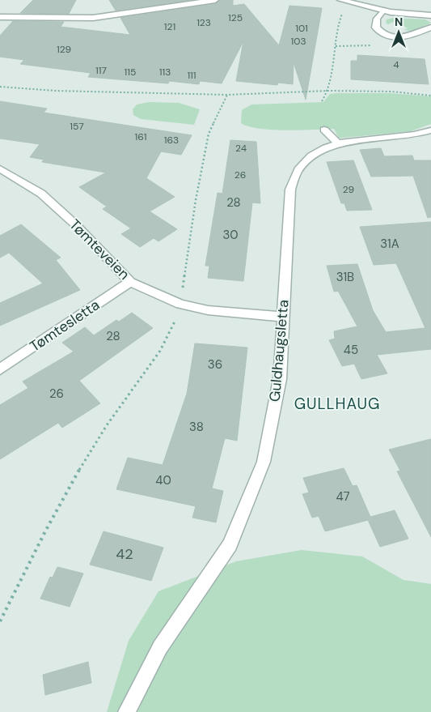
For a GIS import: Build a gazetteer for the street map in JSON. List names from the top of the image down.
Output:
{
  "streets": {
    "street": ["Tømteveien", "Tømtesletta", "Guldhaugsletta"]
  },
  "crossings": [
    ["Tømteveien", "Tømtesletta"],
    ["Tømteveien", "Guldhaugsletta"]
  ],
  "districts": ["GULLHAUG"],
  "house_numbers": [
    "125",
    "123",
    "121",
    "101",
    "103",
    "129",
    "4",
    "117",
    "115",
    "113",
    "111",
    "157",
    "161",
    "163",
    "24",
    "26",
    "29",
    "28",
    "30",
    "31A",
    "31B",
    "28",
    "45",
    "36",
    "26",
    "38",
    "40",
    "47",
    "42"
  ],
  "north": "top"
}
